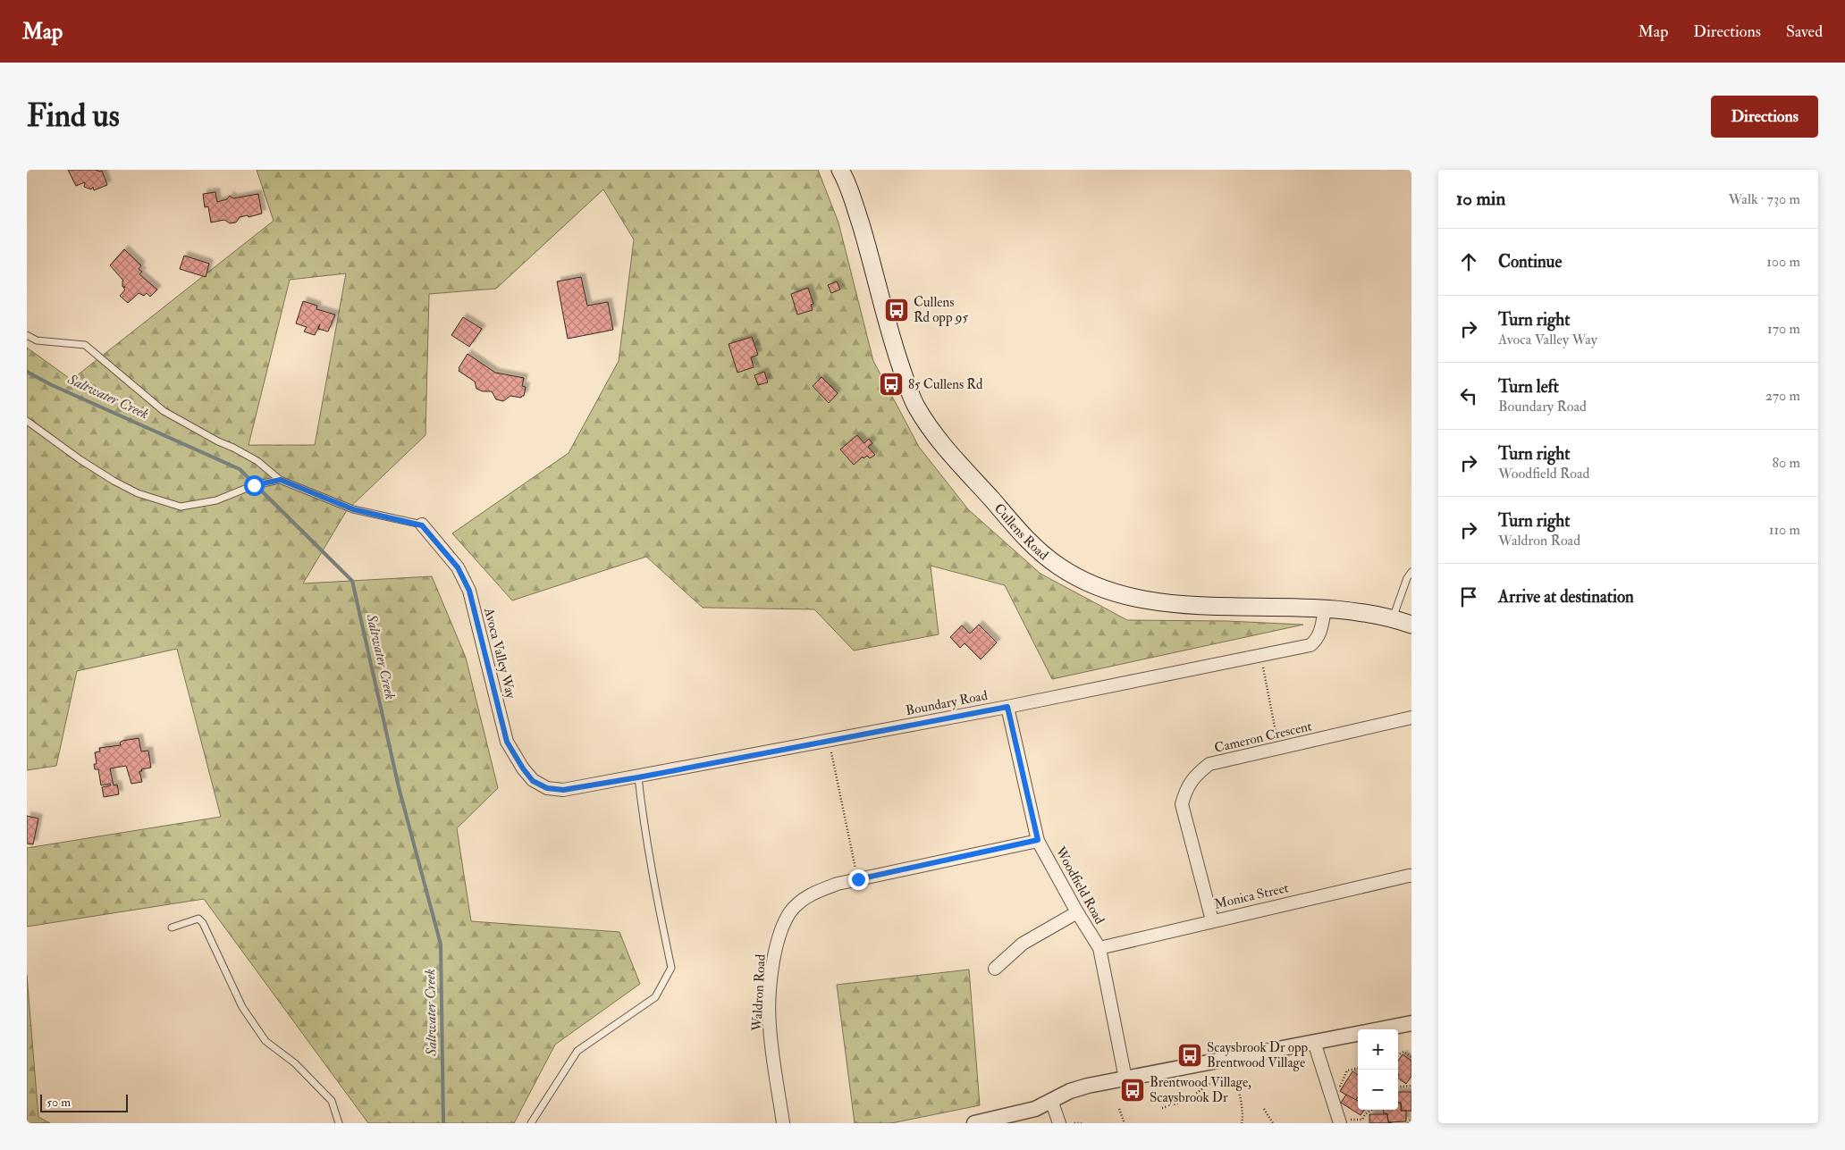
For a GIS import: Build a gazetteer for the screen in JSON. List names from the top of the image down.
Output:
{
  "streets": {
    "main road": ["Cullens Road"],
    "street": [
      "Avoca Valley Way",
      "Boundary Road",
      "Cameron Crescent",
      "Woodfield Road",
      "Monica Street",
      "Waldron Road"
    ]
  },
  "crossings": [
    ["Cullens Road", "Boundary Road"],
    ["Avoca Valley Way", "Boundary Road"],
    ["Boundary Road", "Woodfield Road"],
    ["Cameron Crescent", "Monica Street"],
    ["Woodfield Road", "Monica Street"],
    ["Woodfield Road", "Waldron Road"]
  ],
  "water": ["Saltwater Creek"],
  "places": {
    "bus stop": [
      "Cullens Rd opp 95",
      "85 Cullens Rd",
      "Scaysbrook Dr opp Brentwood Village",
      "Brentwood Village, Scaysbrook Dr"
    ]
  },
  "scale_bar": "50 m",
  "page": {
    "header": "Map",
    "nav": ["Map", "Directions", "Saved"],
    "buttons": "Directions",
    "title": "Find us",
    "heading": ["10 min", "Walk · 730 m"],
    "list": [
      ["Continue", "100 m"],
      ["Turn right", "Avoca Valley Way", "170 m"],
      ["Turn left", "Boundary Road", "270 m"],
      ["Turn right", "Woodfield Road", "80 m"],
      ["Turn right", "Waldron Road", "110 m"],
      "Arrive at destination"
    ],
    "map_buttons": ["+", "−"],
    "scale": "50 m"
  }
}
